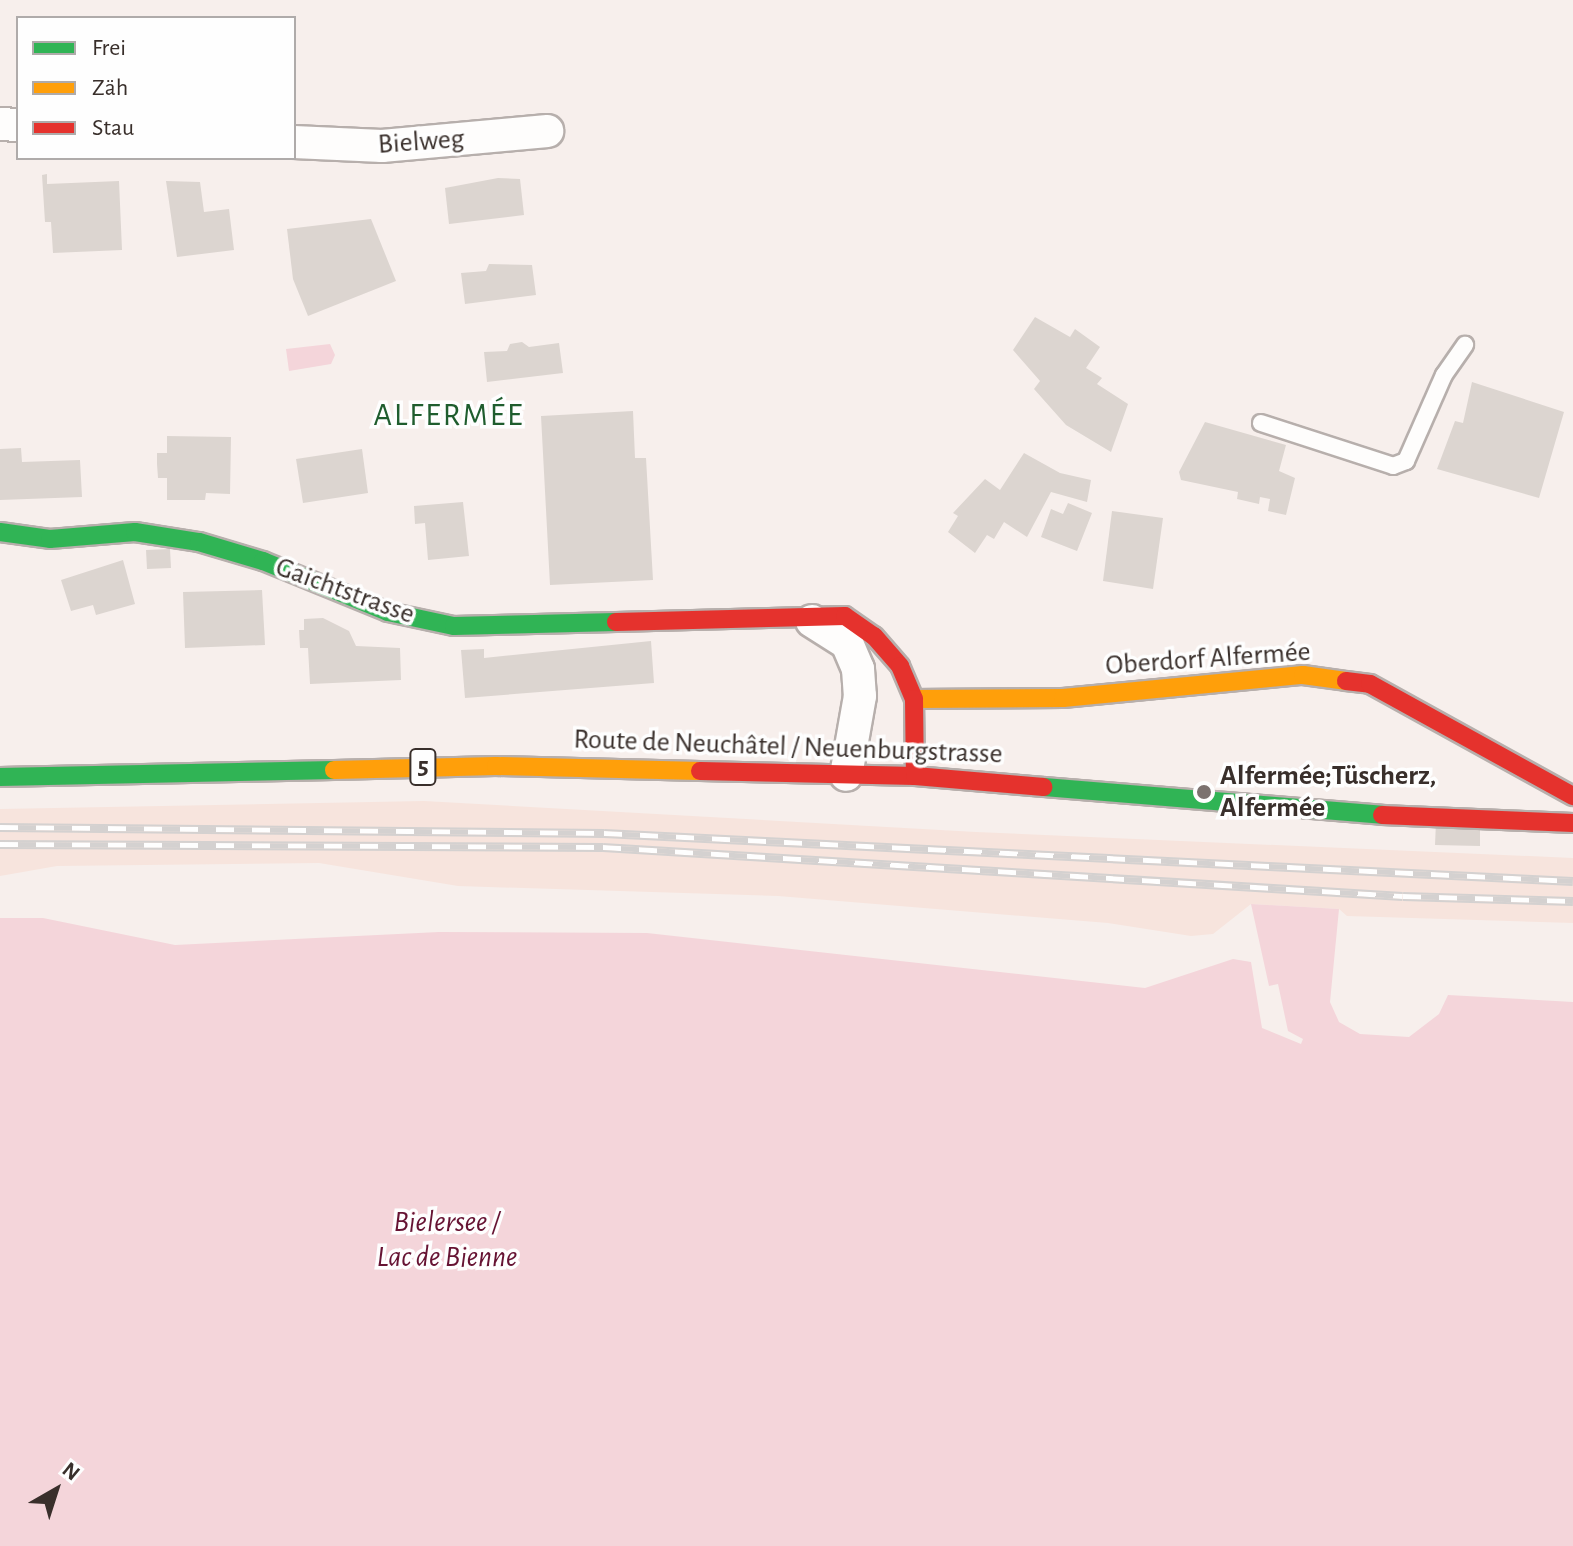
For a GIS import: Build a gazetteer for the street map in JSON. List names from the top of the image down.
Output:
{
  "streets": {
    "street": [
      "Bielweg",
      "Gaichtstrasse",
      "Oberdorf Alfermée",
      "Route de Neuchâtel / Neuenburgstrasse",
      "5"
    ]
  },
  "crossings": [
    ["Gaichtstrasse", "Oberdorf Alfermée"],
    ["Gaichtstrasse", "Route de Neuchâtel / Neuenburgstrasse"]
  ],
  "districts": ["ALFERMÉE"],
  "water": ["Bielersee / Lac de Bienne"],
  "places": ["Alfermée;Tüscherz, Alfermée"],
  "legend": ["Frei", "Zäh", "Stau"],
  "north": "top right"
}
